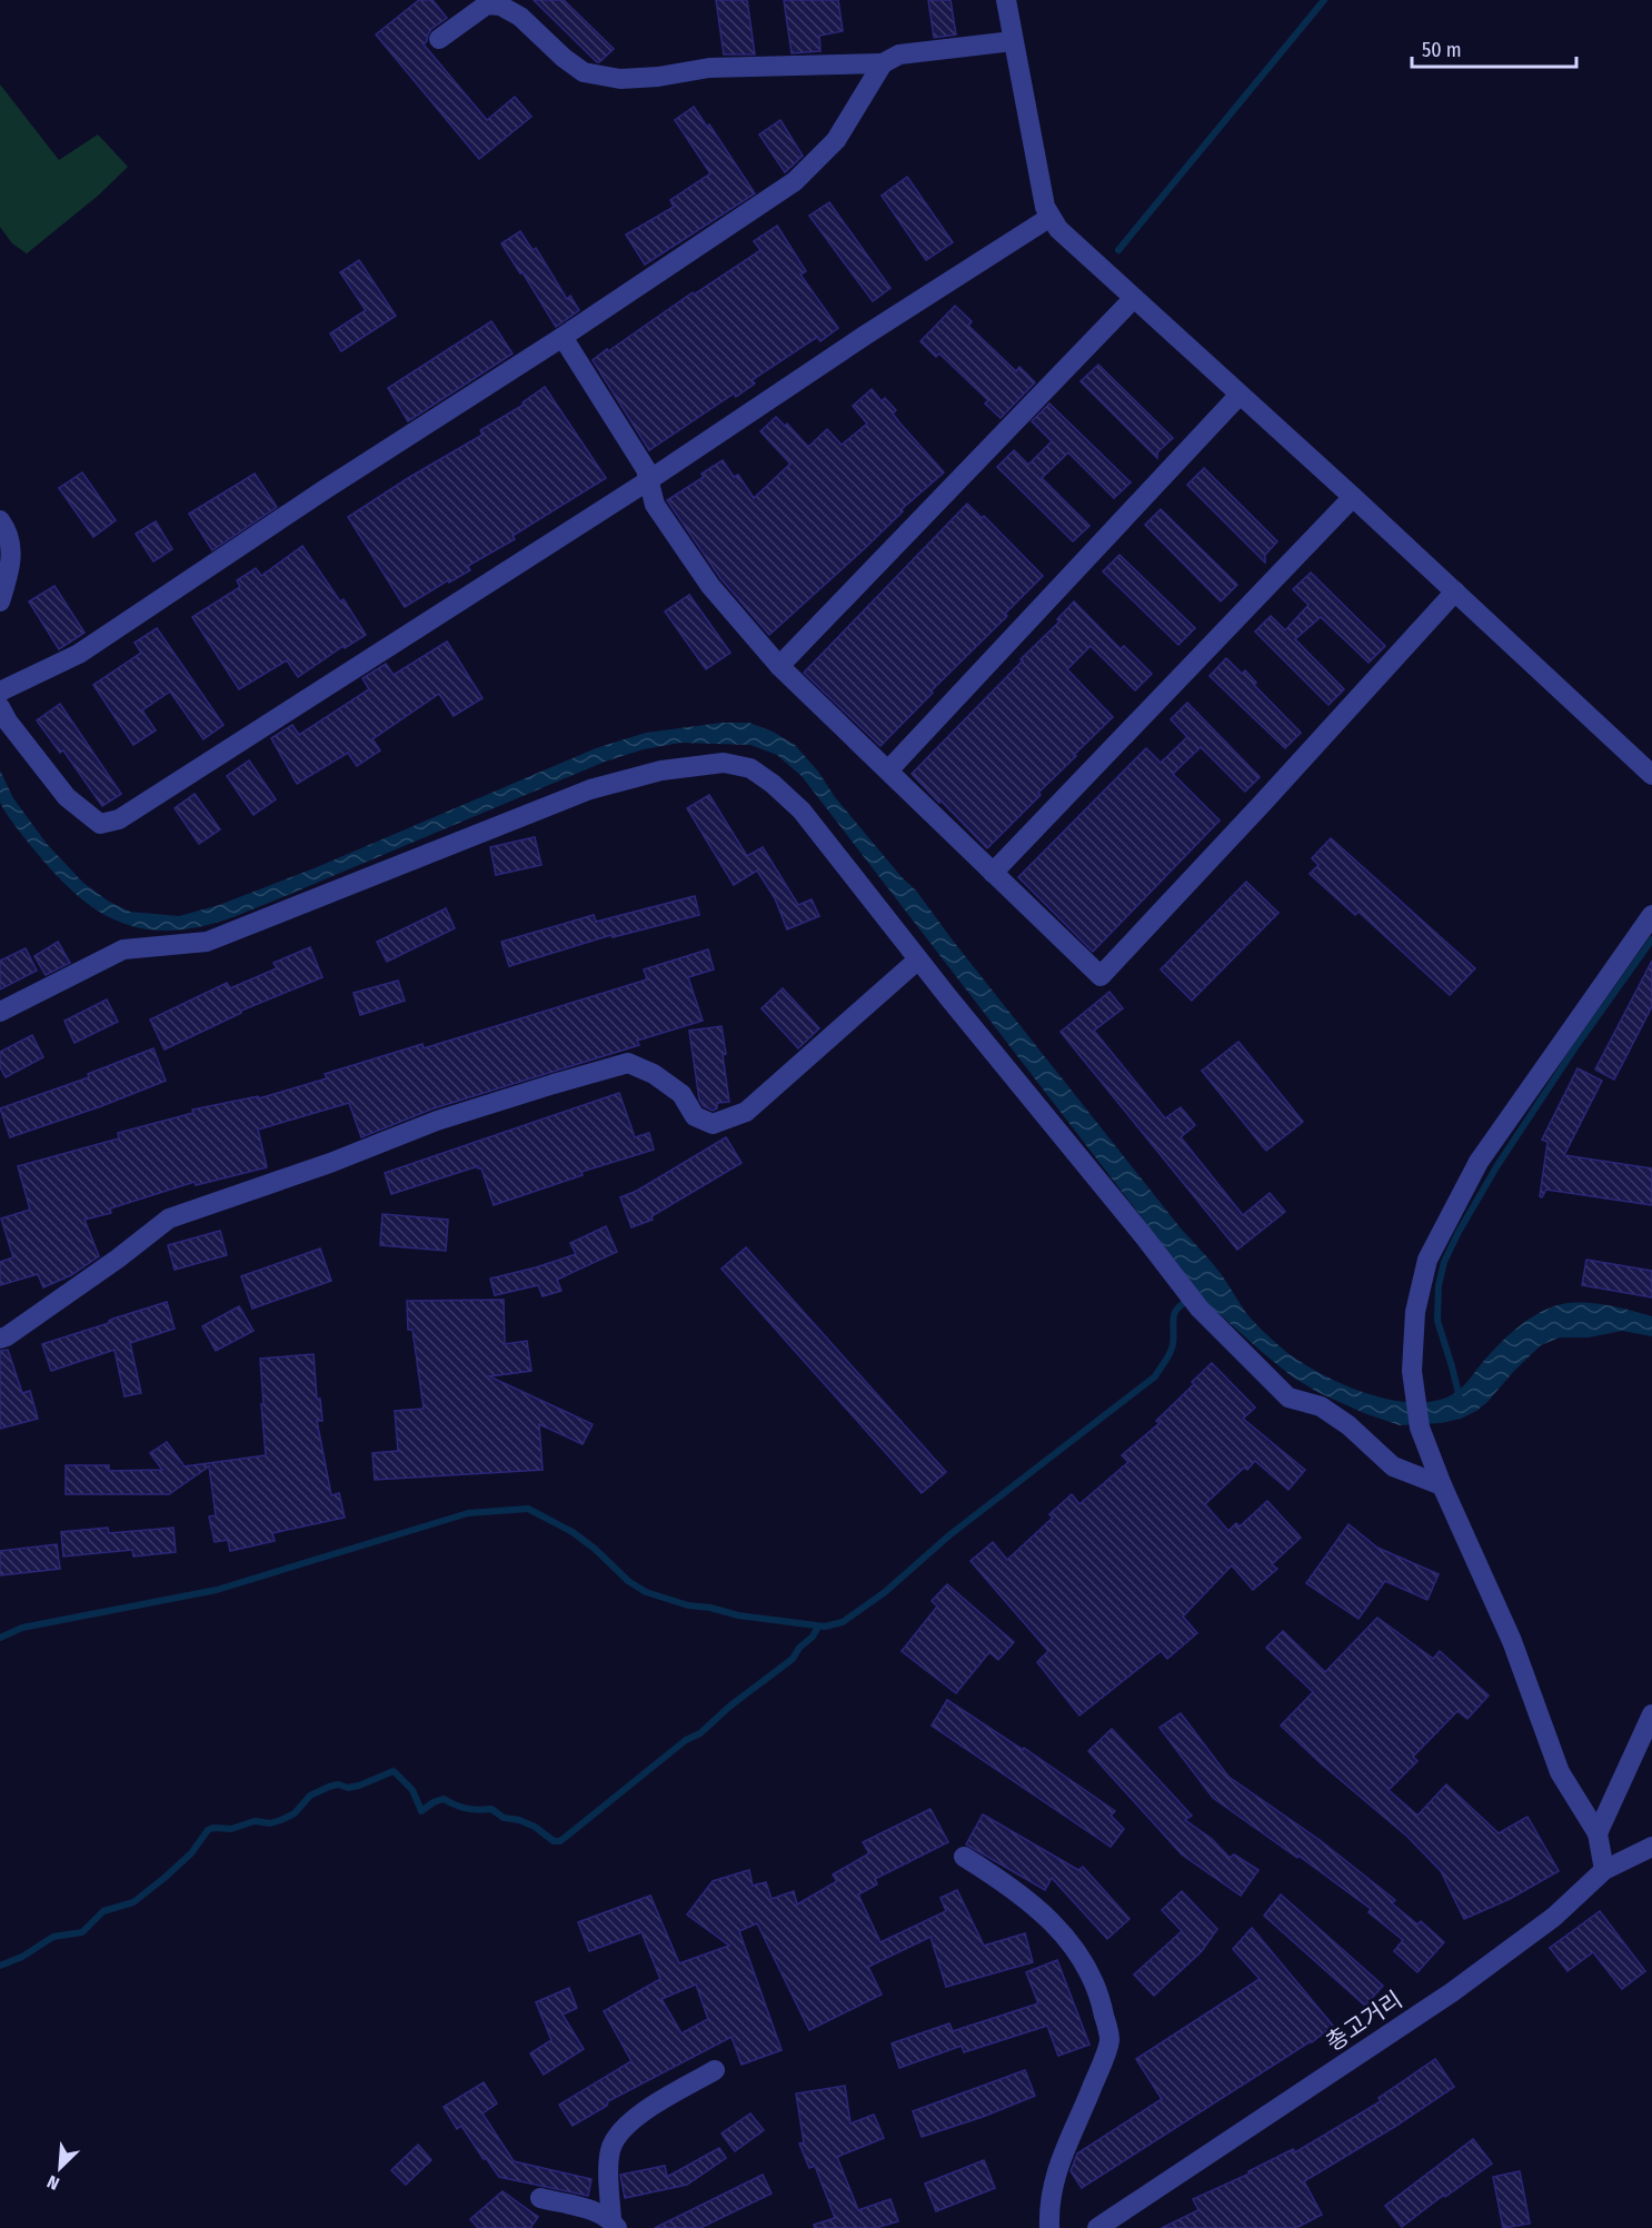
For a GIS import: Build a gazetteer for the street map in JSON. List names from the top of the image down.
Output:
{
  "streets": {
    "street": ["총고거리"]
  },
  "scale_bar": "50 m",
  "north": "bottom left"
}
